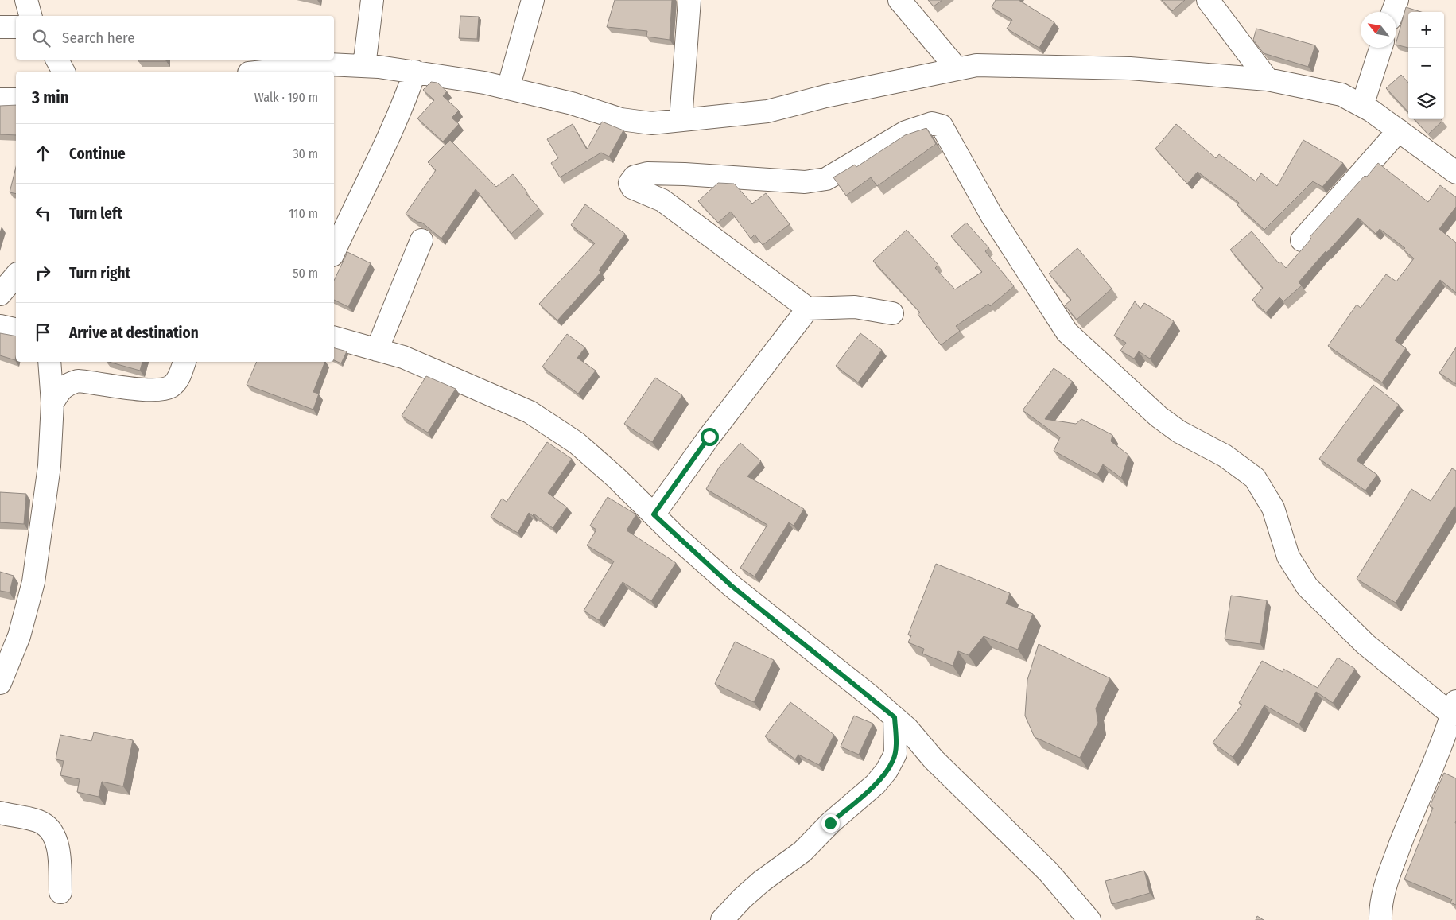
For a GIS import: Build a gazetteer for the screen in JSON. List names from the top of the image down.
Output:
{
  "north": "top left",
  "page": {
    "map_buttons": ["+", "−"],
    "search": "Search here",
    "heading": ["3 min", "Walk · 190 m"],
    "list": [
      ["Continue", "30 m"],
      ["Turn left", "110 m"],
      ["Turn right", "50 m"],
      "Arrive at destination"
    ]
  }
}
